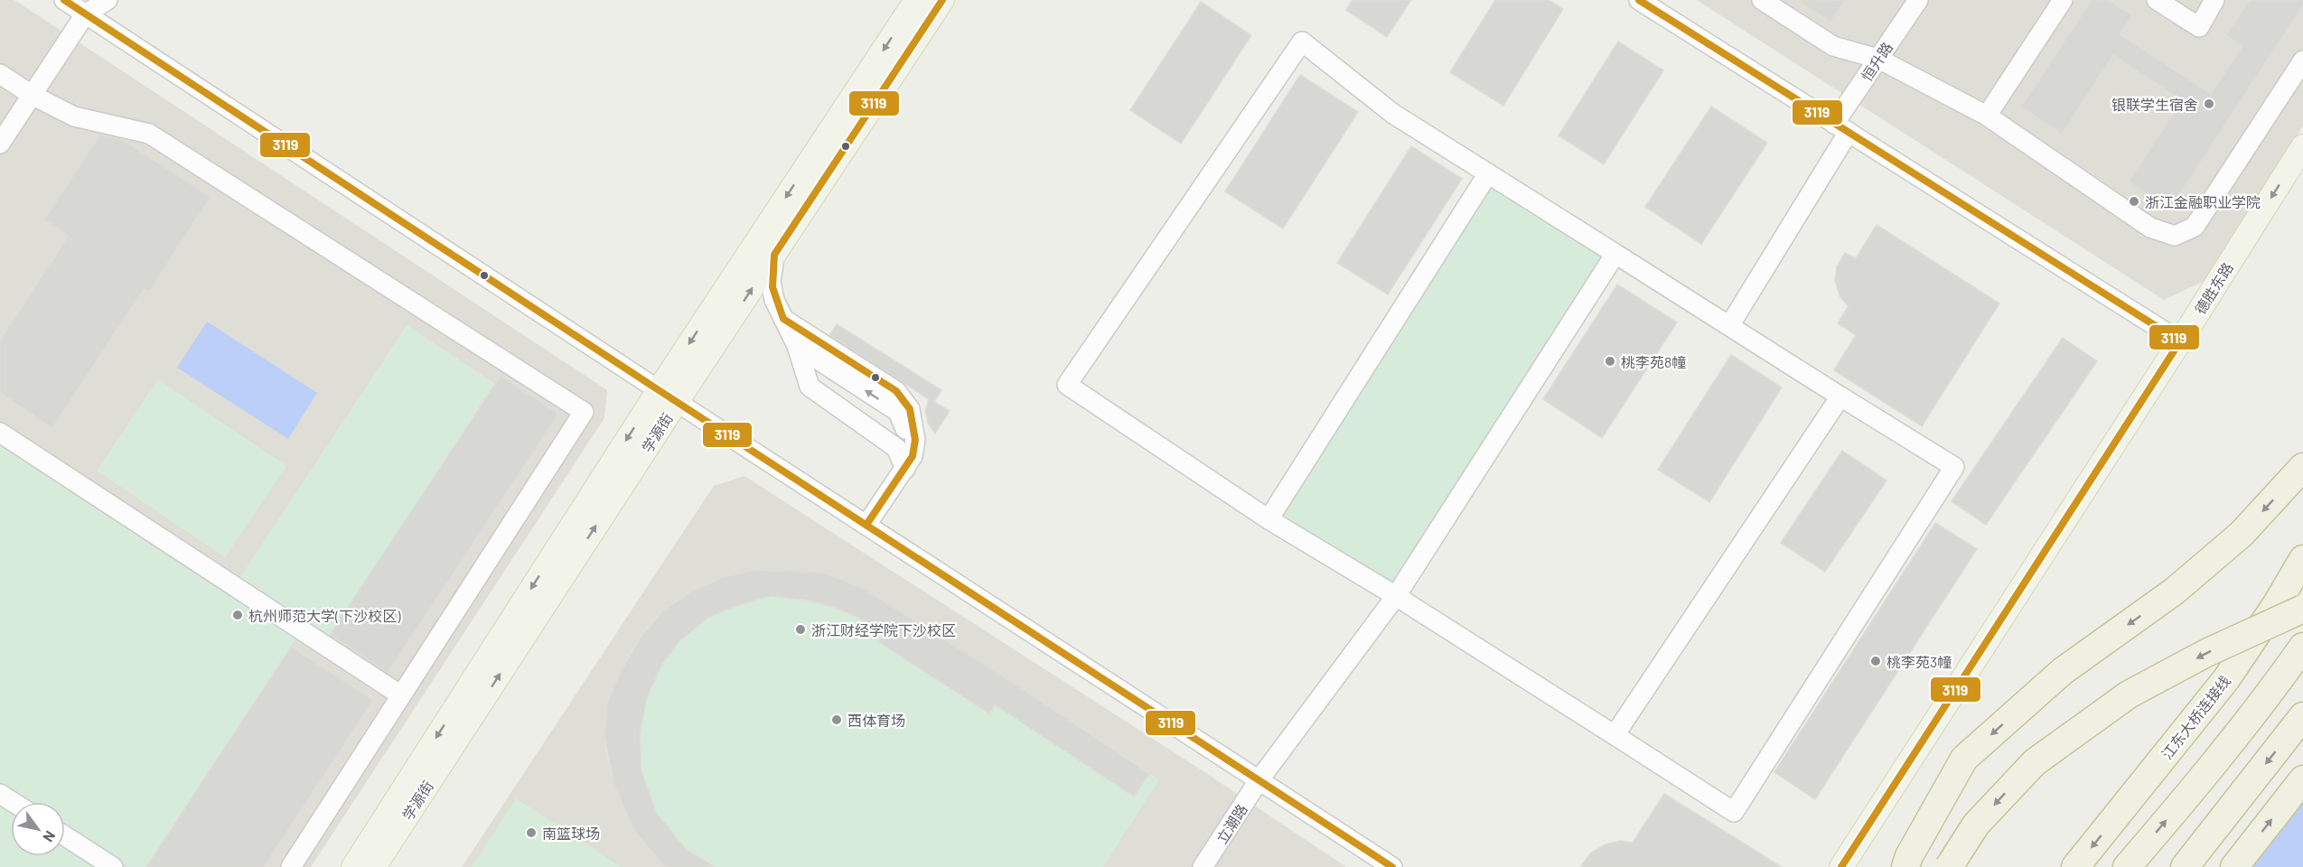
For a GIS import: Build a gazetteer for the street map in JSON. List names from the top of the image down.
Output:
{
  "streets": {
    "highway": ["江东大桥连接线"],
    "main road": ["德胜东路", "学源街"],
    "street": ["恒升路", "立潮路"]
  },
  "places": [
    "银联学生宿舍",
    "浙江金融职业学院",
    "桃李苑8幢",
    "杭州师范大学(下沙校区)",
    "浙江财经学院下沙校区",
    "桃李苑3幢",
    "西体育场",
    "南篮球场"
  ],
  "lines": ["transit line 3119"],
  "north": "bottom right"
}
